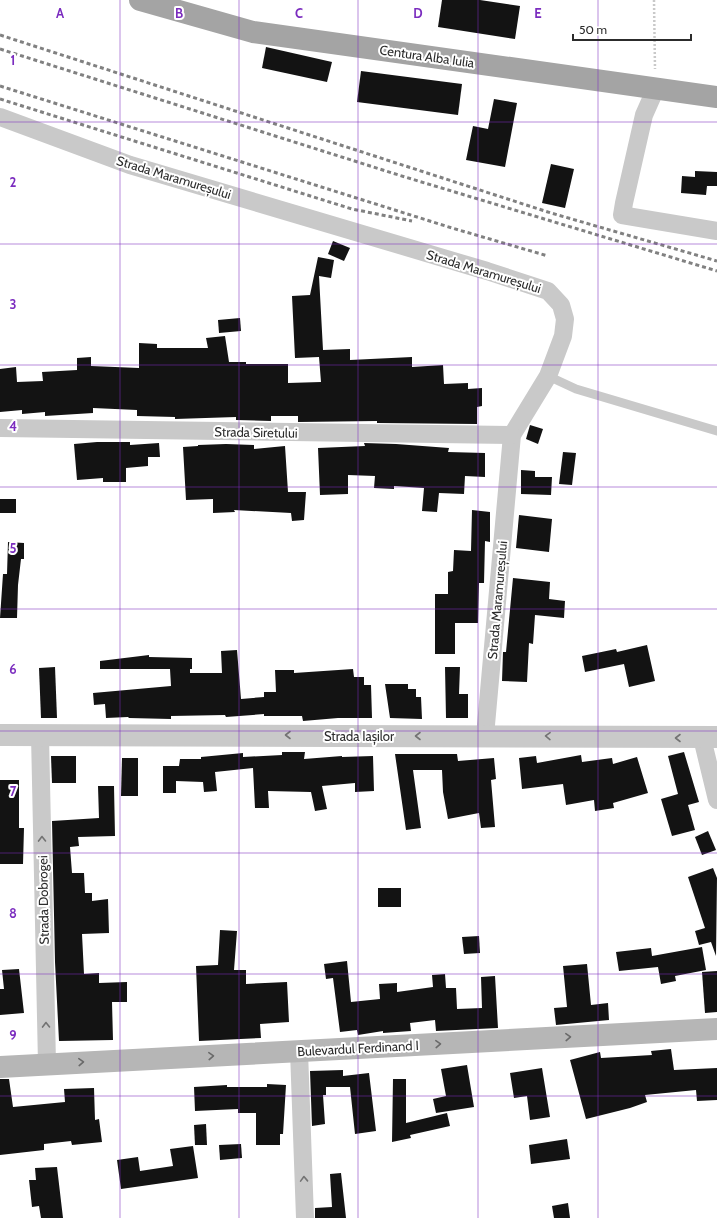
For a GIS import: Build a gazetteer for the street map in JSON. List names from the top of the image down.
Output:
{
  "streets": {
    "main road": ["Centura Alba Iulia", "Bulevardul Ferdinand I"],
    "street": [
      "Strada Maramureșului",
      "Strada Siretului",
      "Strada Iașilor",
      "Strada Dobrogei"
    ]
  },
  "crossings": [
    ["Strada Maramureșului", "Strada Siretului"],
    ["Strada Maramureșului", "Strada Iașilor"],
    ["Strada Iașilor", "Strada Dobrogei"],
    ["Strada Dobrogei", "Bulevardul Ferdinand I"]
  ],
  "one_way": ["Strada Iașilor", "Strada Dobrogei", "Bulevardul Ferdinand I"],
  "scale_bar": "50 m",
  "grid": {
    "columns": [
      "A",
      "B",
      "C",
      "D",
      "E"
    ],
    "rows": [
      "1",
      "2",
      "3",
      "4",
      "5",
      "6",
      "7",
      "8",
      "9"
    ]
  }
}
